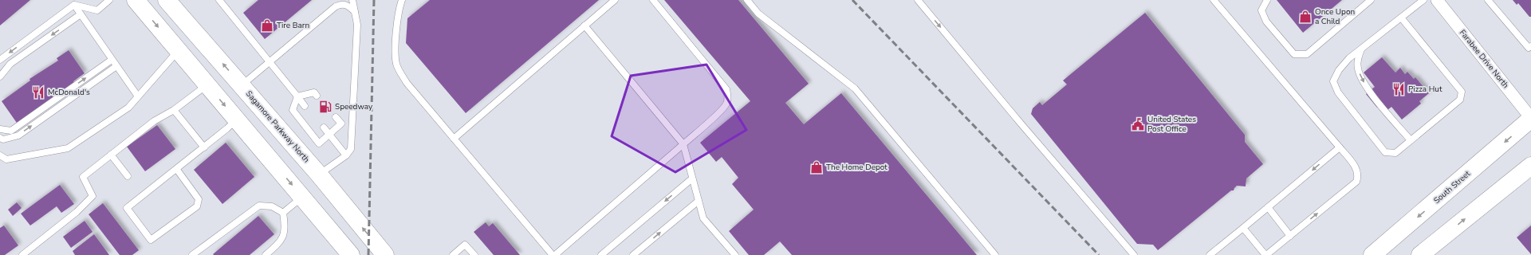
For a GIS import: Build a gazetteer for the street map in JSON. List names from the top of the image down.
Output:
{
  "streets": {
    "main road": ["Sagamore Parkway North", "South Street"],
    "street": ["Farabee Drive North"]
  },
  "crossings": [
    ["Farabee Drive North", "South Street"]
  ],
  "places": {
    "shop": ["Once Upon a Child", "Tire Barn", "The Home Depot"],
    "restaurant": ["Pizza Hut", "McDonald's"],
    "fuel station": ["Speedway"],
    "public building": ["United States Post Office"]
  }
}
